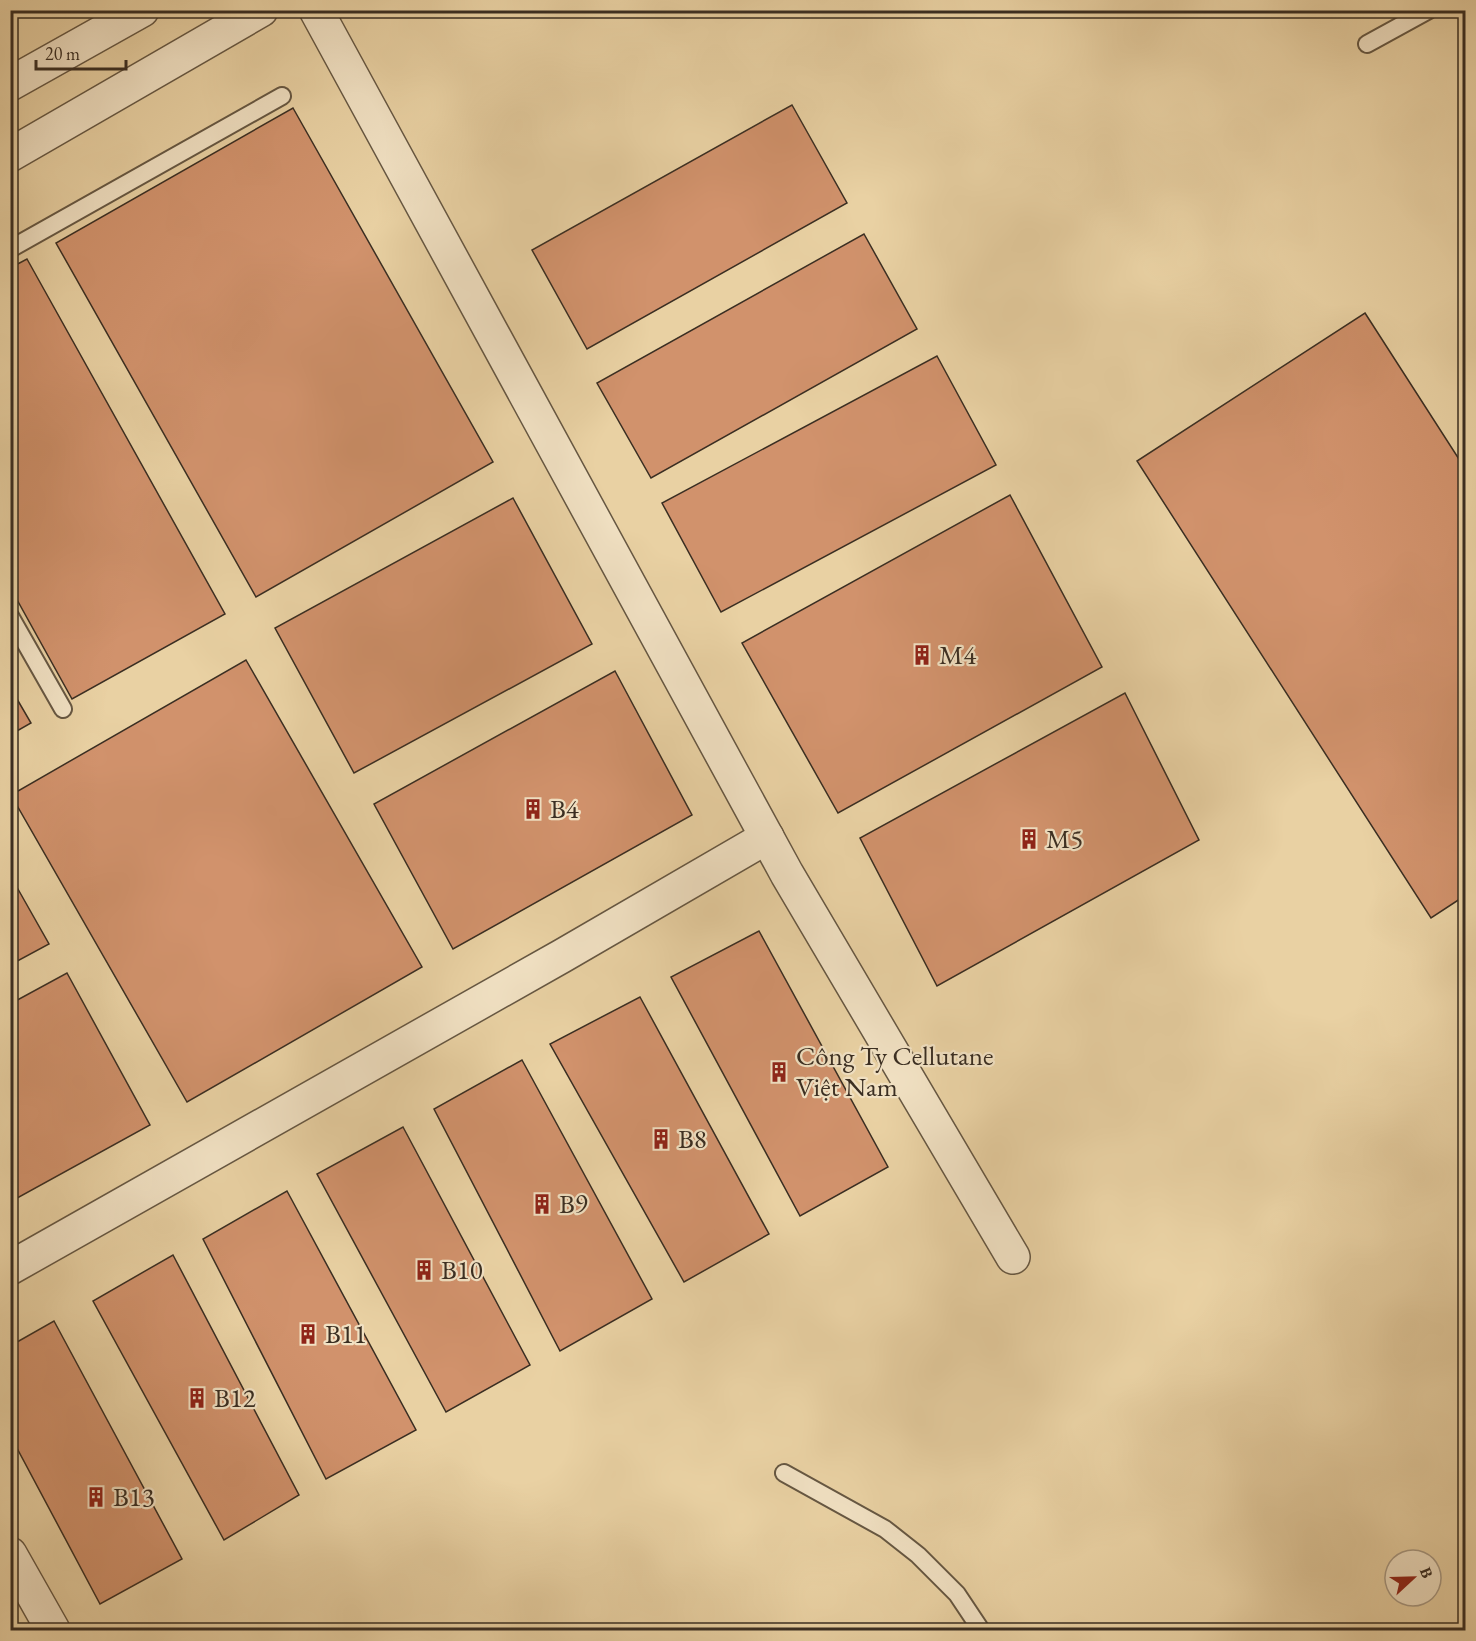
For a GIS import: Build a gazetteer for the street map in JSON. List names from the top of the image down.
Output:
{
  "places": {
    "building": [
      "M4",
      "B4",
      "M5",
      "Công Ty Cellutane Việt Nam",
      "B8",
      "B9",
      "B10",
      "B11",
      "B12",
      "B13"
    ]
  },
  "scale_bar": "20 m",
  "north": "right"
}
